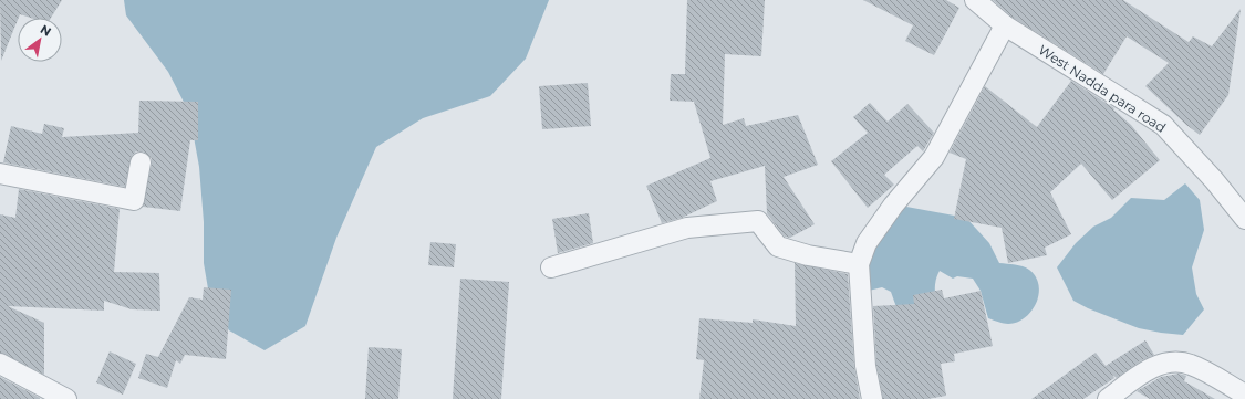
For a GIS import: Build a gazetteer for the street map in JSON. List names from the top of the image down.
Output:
{
  "streets": {
    "street": ["West Nadda para road"]
  },
  "north": "top right"
}
